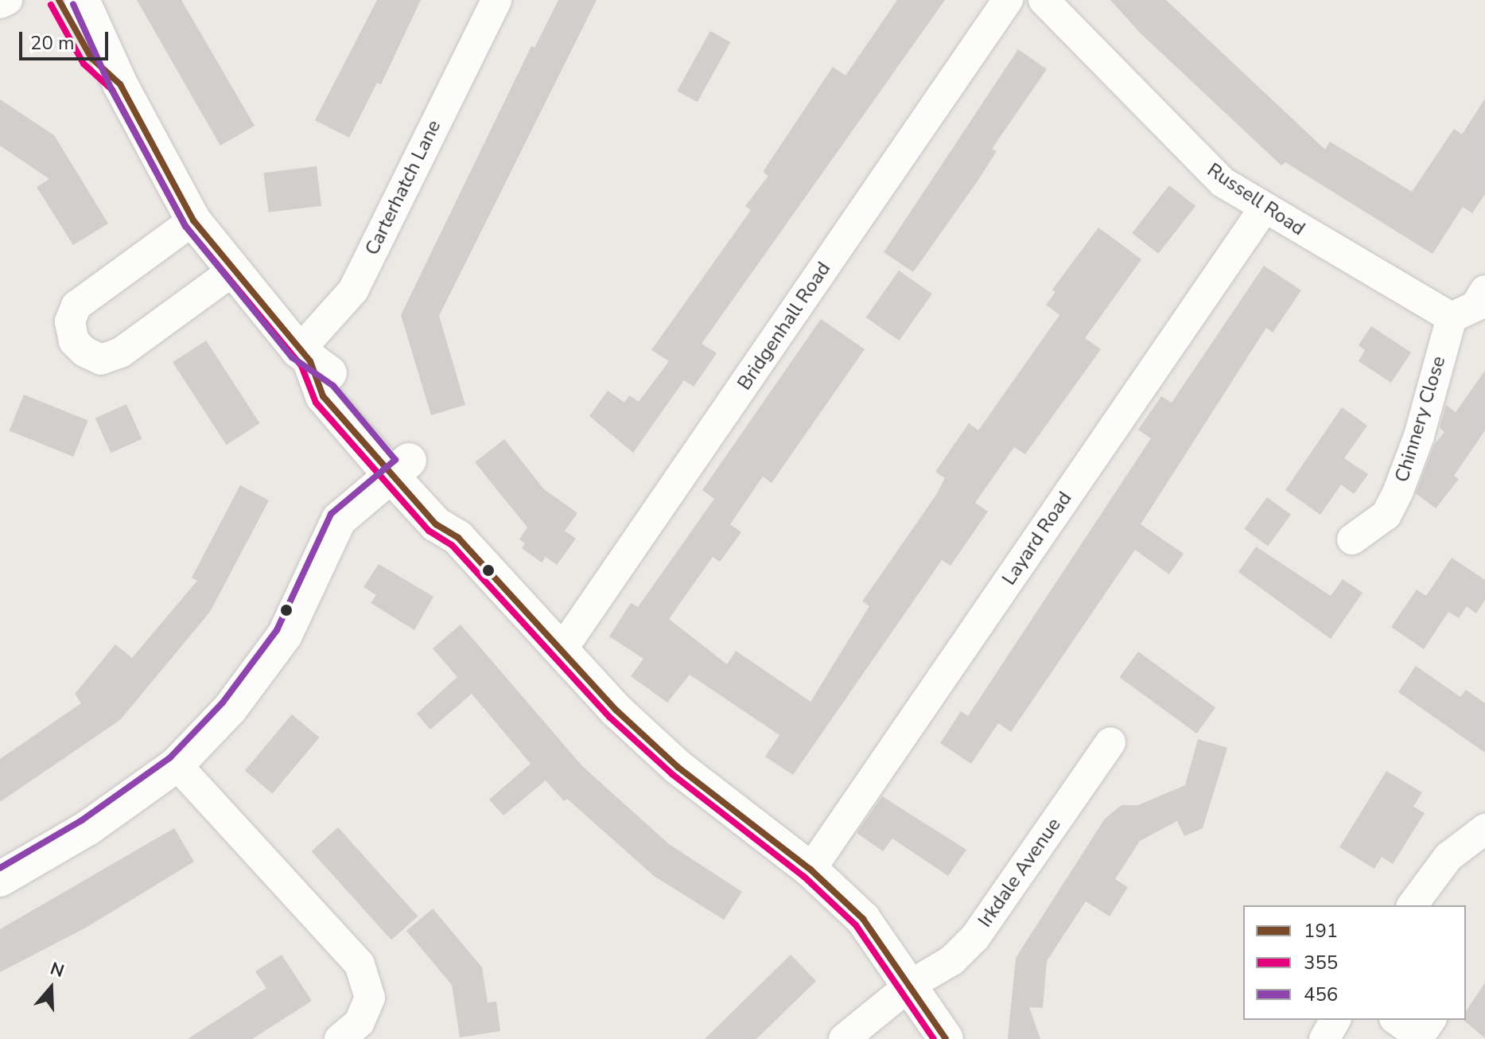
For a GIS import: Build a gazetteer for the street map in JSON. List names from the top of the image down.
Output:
{
  "streets": {
    "street": [
      "Carterhatch Lane",
      "Russell Road",
      "Bridgenhall Road",
      "Chinnery Close",
      "Layard Road",
      "Irkdale Avenue"
    ]
  },
  "crossings": [
    ["Russell Road", "Chinnery Close"],
    ["Russell Road", "Layard Road"]
  ],
  "lines": ["transit line 191", "transit line 456", "transit line 355"],
  "legend": ["191", "355", "456"],
  "scale_bar": "20 m",
  "north": "top"
}
